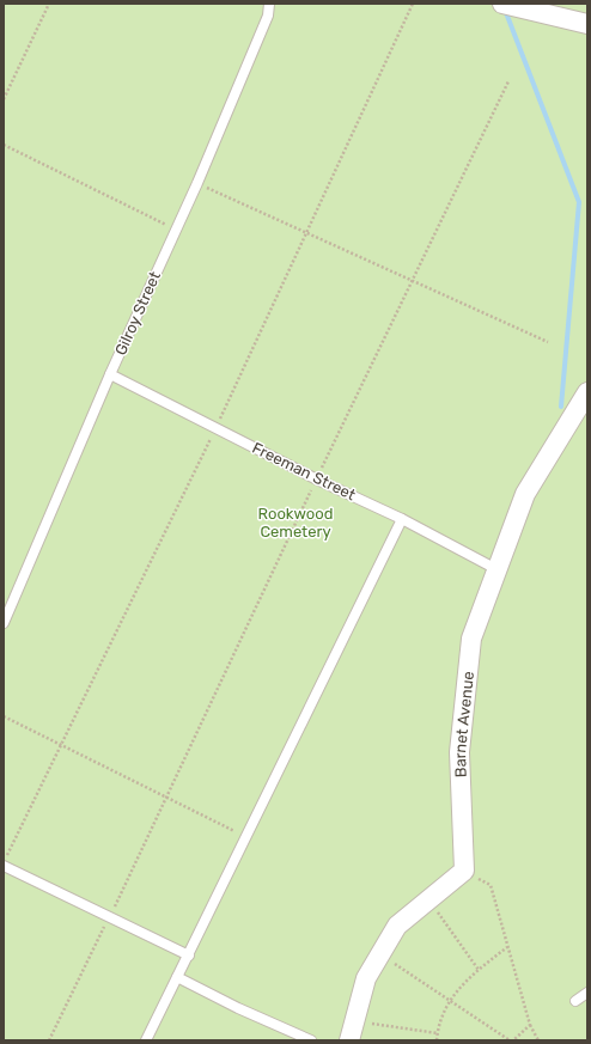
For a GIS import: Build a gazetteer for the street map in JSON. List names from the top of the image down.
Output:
{
  "streets": {
    "street": ["Barnet Avenue"],
    "lane": ["Gilroy Street", "Freeman Street"]
  },
  "crossings": [
    ["Gilroy Street", "Freeman Street"],
    ["Freeman Street", "Barnet Avenue"]
  ],
  "parks": ["Rookwood Cemetery"]
}
